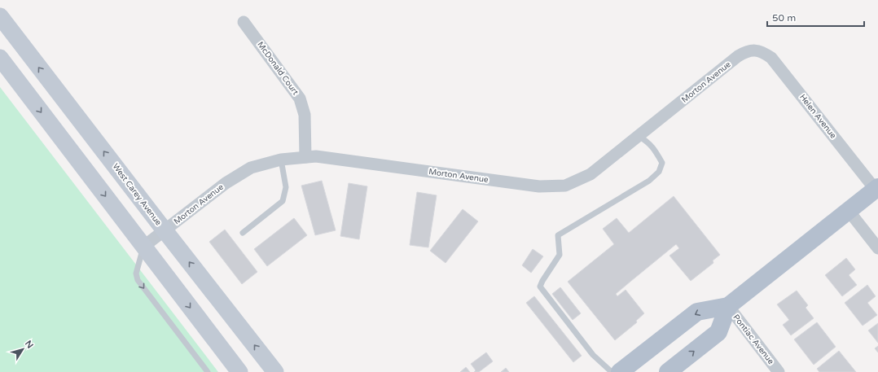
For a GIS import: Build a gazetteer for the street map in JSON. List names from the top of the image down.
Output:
{
  "streets": {
    "main road": ["West Carey Avenue"],
    "street": [
      "McDonald Court",
      "Morton Avenue",
      "Helen Avenue",
      "Pontiac Avenue"
    ]
  },
  "crossings": [
    ["McDonald Court", "Morton Avenue"],
    ["Morton Avenue", "Helen Avenue"],
    ["Morton Avenue", "West Carey Avenue"]
  ],
  "scale_bar": "50 m",
  "north": "top right"
}
